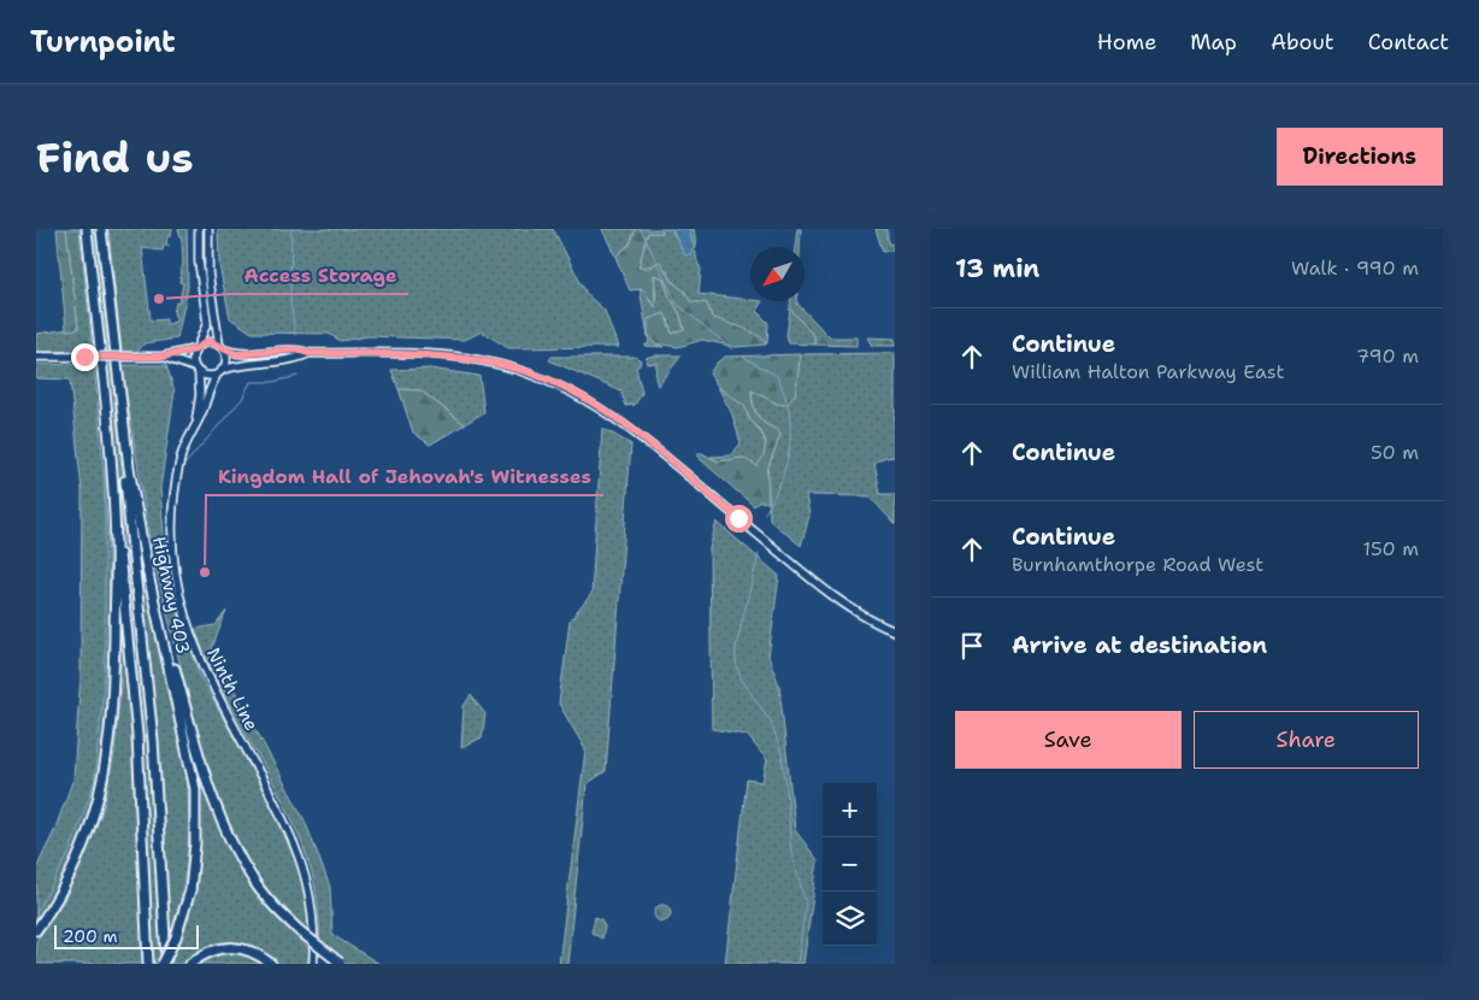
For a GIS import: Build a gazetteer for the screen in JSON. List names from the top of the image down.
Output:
{
  "streets": {
    "highway": ["Highway 403"],
    "main road": ["Ninth Line"]
  },
  "places": ["Access Storage", "Kingdom Hall of Jehovah's Witnesses"],
  "scale_bar": "200 m",
  "north": "bottom left",
  "page": {
    "header": "Turnpoint",
    "nav": [
      "Home",
      "Map",
      "About",
      "Contact"
    ],
    "buttons": [
      "Directions",
      ["Save", "Share"]
    ],
    "title": "Find us",
    "heading": ["13 min", "Walk · 990 m"],
    "list": [
      ["Continue", "William Halton Parkway East", "790 m"],
      ["Continue", "50 m"],
      ["Continue", "Burnhamthorpe Road West", "150 m"],
      "Arrive at destination"
    ],
    "map_buttons": ["+", "−"],
    "scale": "200 m"
  }
}
